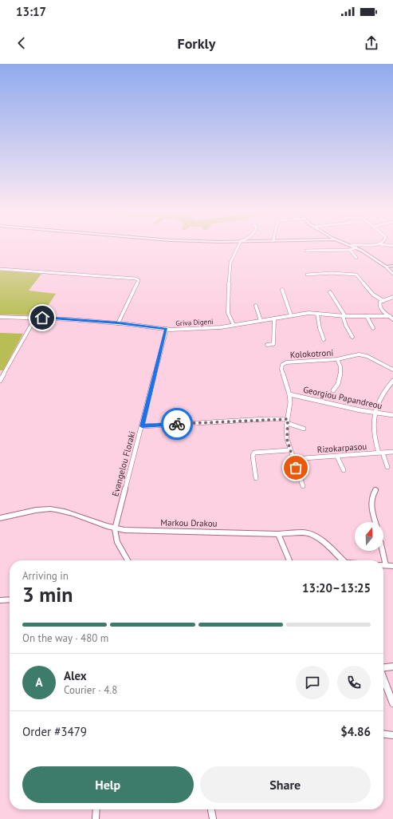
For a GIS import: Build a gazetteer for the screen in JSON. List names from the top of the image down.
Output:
{
  "streets": {
    "street": [
      "Griva Digeni",
      "Kolokotroni",
      "Georgiou Papandreou",
      "Rizokarpasou",
      "Evangelou Floraki",
      "Markou Drakou"
    ]
  },
  "crossings": [
    ["Griva Digeni", "Evangelou Floraki"],
    ["Kolokotroni", "Georgiou Papandreou"],
    ["Evangelou Floraki", "Markou Drakou"]
  ],
  "north": "top",
  "page": {
    "status": "13:17",
    "header": "Forkly",
    "heading": ["3 min", "Arriving in", "13:20–13:25"],
    "panel": [
      "Alex",
      "Courier · 4.8",
      "Order #3479",
      "$4.86"
    ],
    "bar": "On the way · 480 m",
    "round": "A",
    "buttons": ["Help", "Share"]
  }
}
